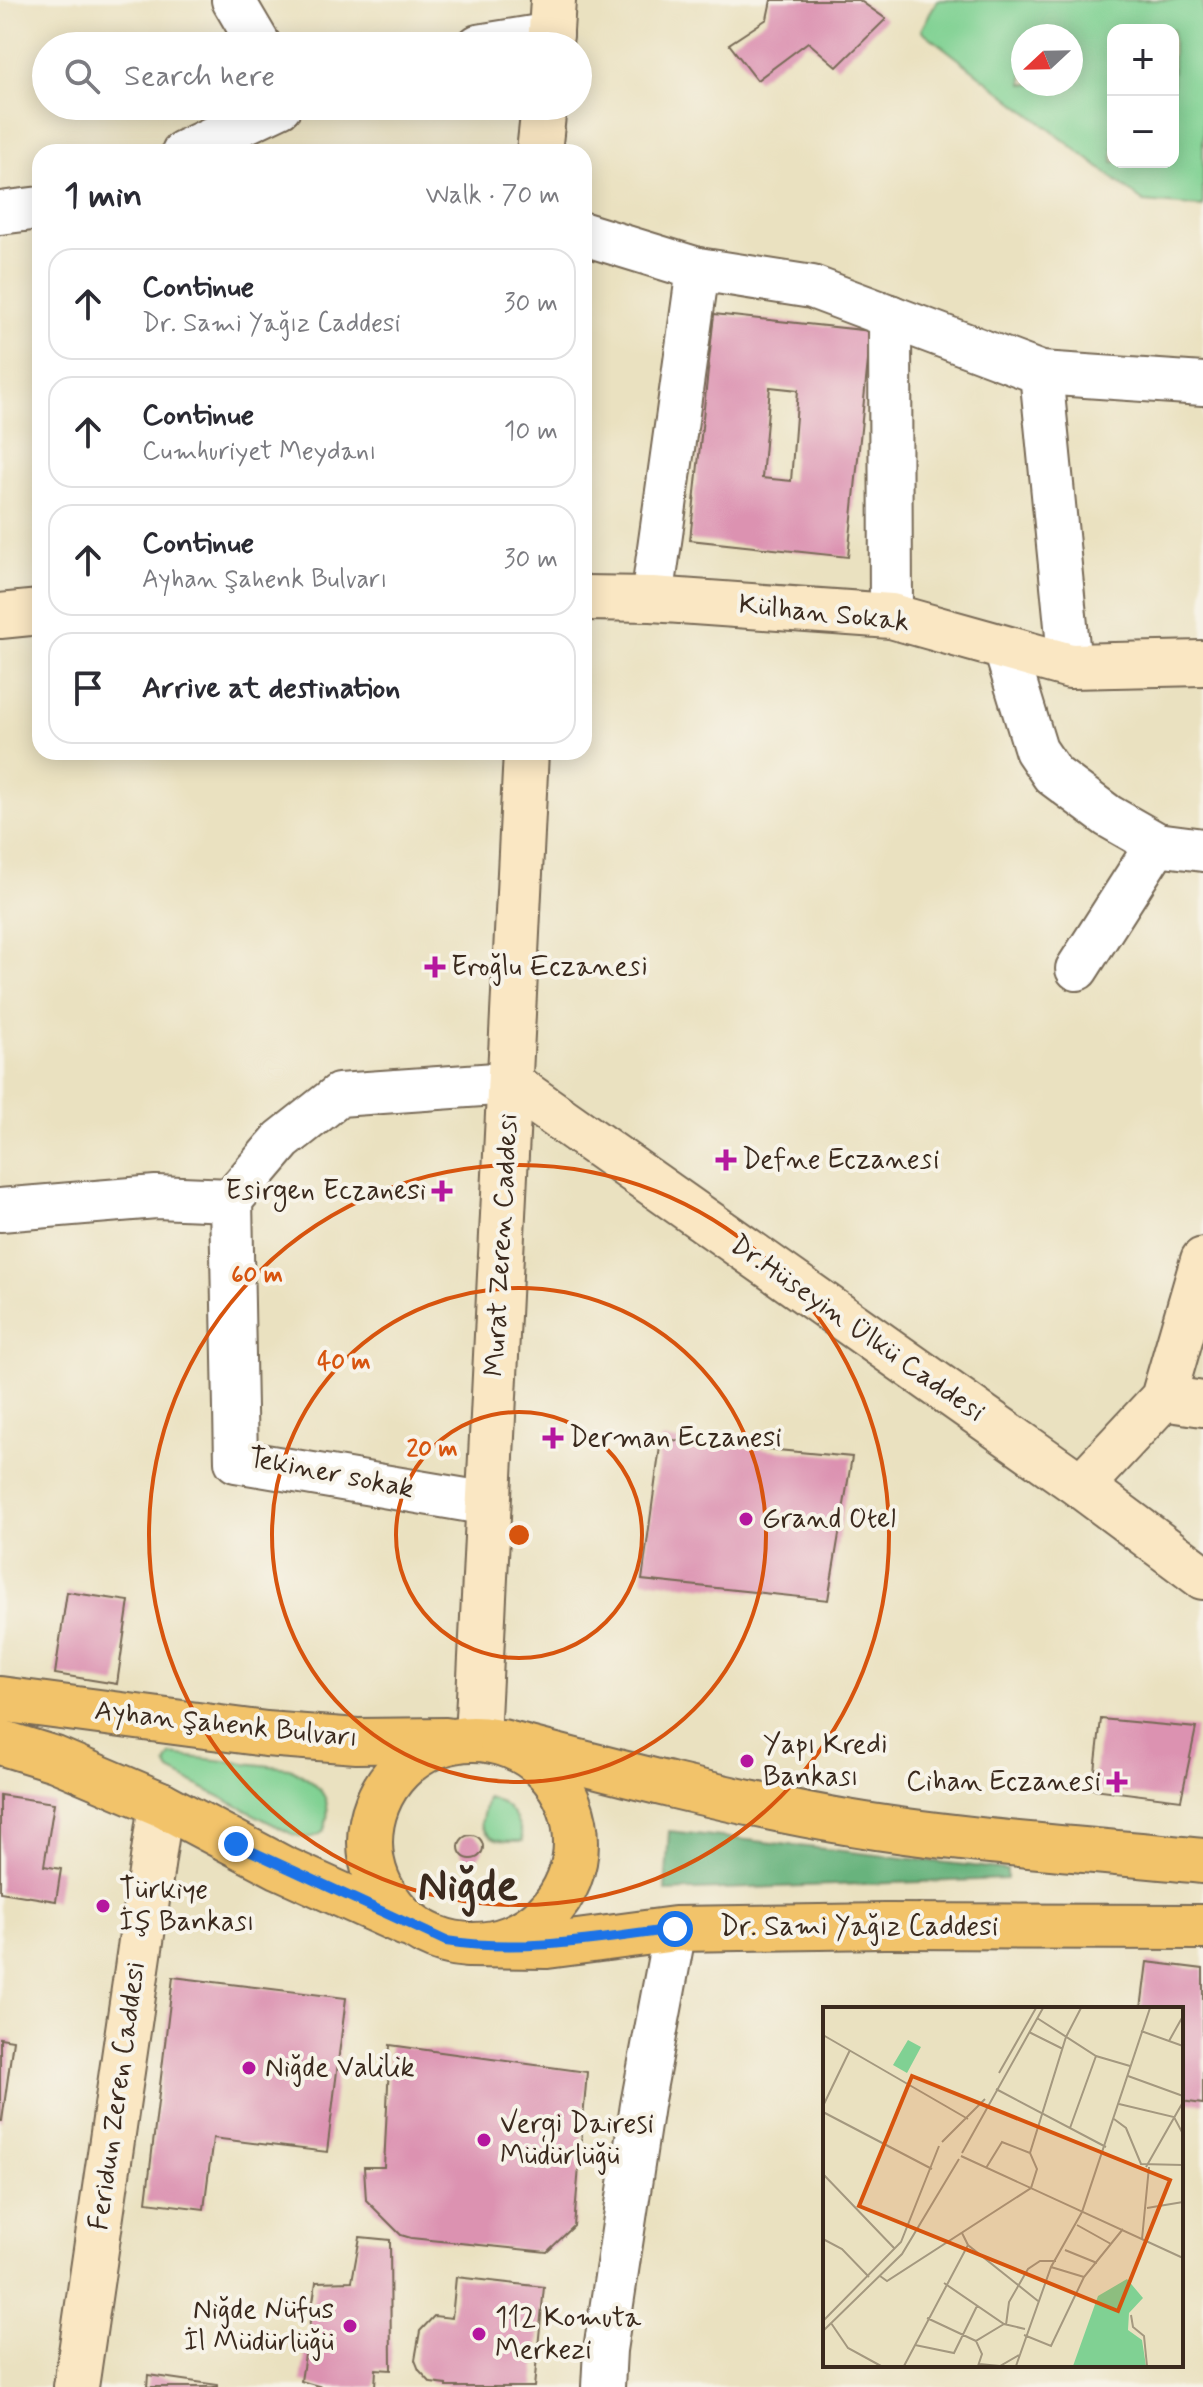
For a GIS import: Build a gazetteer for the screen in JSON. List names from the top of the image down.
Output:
{
  "streets": {
    "main road": ["Ayhan Şahenk Bulvarı", "Dr. Sami Yağız Caddesi"],
    "street": [
      "Külhan Sokak",
      "Murat Zeren Caddesi",
      "Dr.Hüseyin Ülkü Caddesi",
      "Tekiner sokak",
      "Feridun Zeren Caddesi"
    ]
  },
  "crossings": [
    ["Murat Zeren Caddesi", "Dr.Hüseyin Ülkü Caddesi"],
    ["Murat Zeren Caddesi", "Tekiner sokak"],
    ["Murat Zeren Caddesi", "Ayhan Şahenk Bulvarı"],
    ["Murat Zeren Caddesi", "Dr. Sami Yağız Caddesi"],
    ["Ayhan Şahenk Bulvarı", "Dr. Sami Yağız Caddesi"]
  ],
  "districts": ["Niğde"],
  "places": {
    "health": [
      "Eroğlu Eczanesi",
      "Defne Eczanesi",
      "Esirgen Eczanesi",
      "Derman Eczanesi",
      "Cihan Eczanesi"
    ],
    "other": [
      "Grand Otel",
      "Yapı Kredi Bankası",
      "Türkiye İş Bankası",
      "Niğde Valilik",
      "Vergi Dairesi Müdürlüğü",
      "Niğde Nüfus İl Müdürlüğü",
      "112 Komuta Merkezi"
    ]
  },
  "north": "left",
  "page": {
    "map_buttons": ["+", "−"],
    "search": "Search here",
    "heading": ["1 min", "Walk · 70 m"],
    "list": [
      ["Continue", "Dr. Sami Yağız Caddesi", "30 m"],
      ["Continue", "Cumhuriyet Meydanı", "10 m"],
      ["Continue", "Ayhan Şahenk Bulvarı", "30 m"],
      "Arrive at destination"
    ]
  },
  "rings": ["60 m", "40 m", "20 m"]
}
